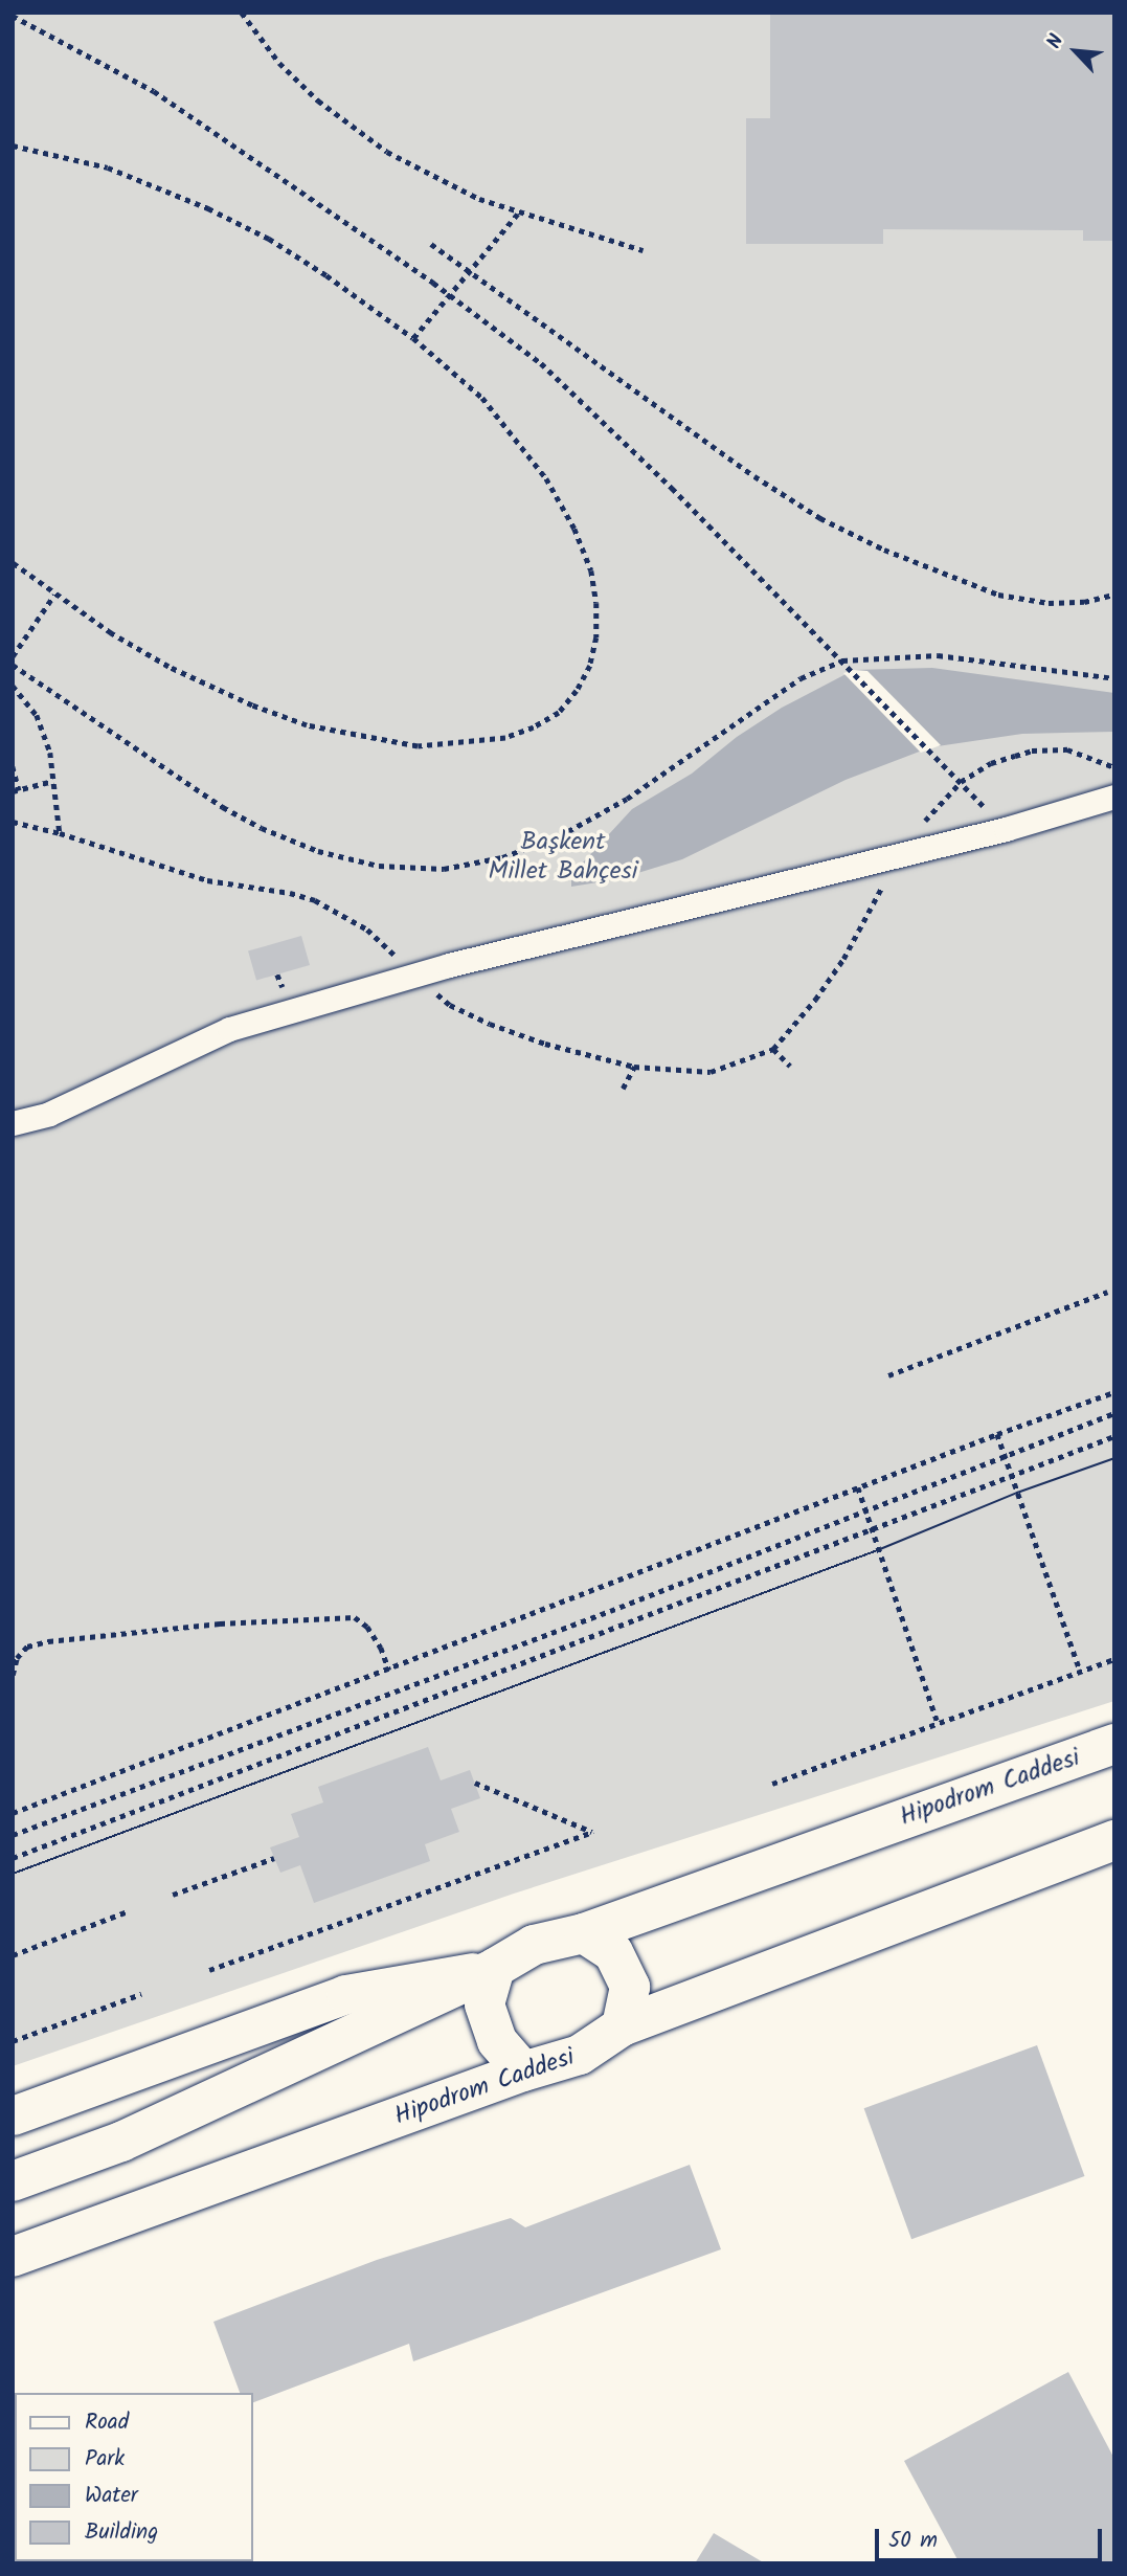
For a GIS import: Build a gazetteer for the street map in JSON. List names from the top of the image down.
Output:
{
  "streets": {
    "main road": ["Hipodrom Caddesi"]
  },
  "parks": ["Başkent Millet Bahçesi"],
  "legend": [
    "Road",
    "Park",
    "Water",
    "Building"
  ],
  "scale_bar": "50 m",
  "north": "top left"
}
